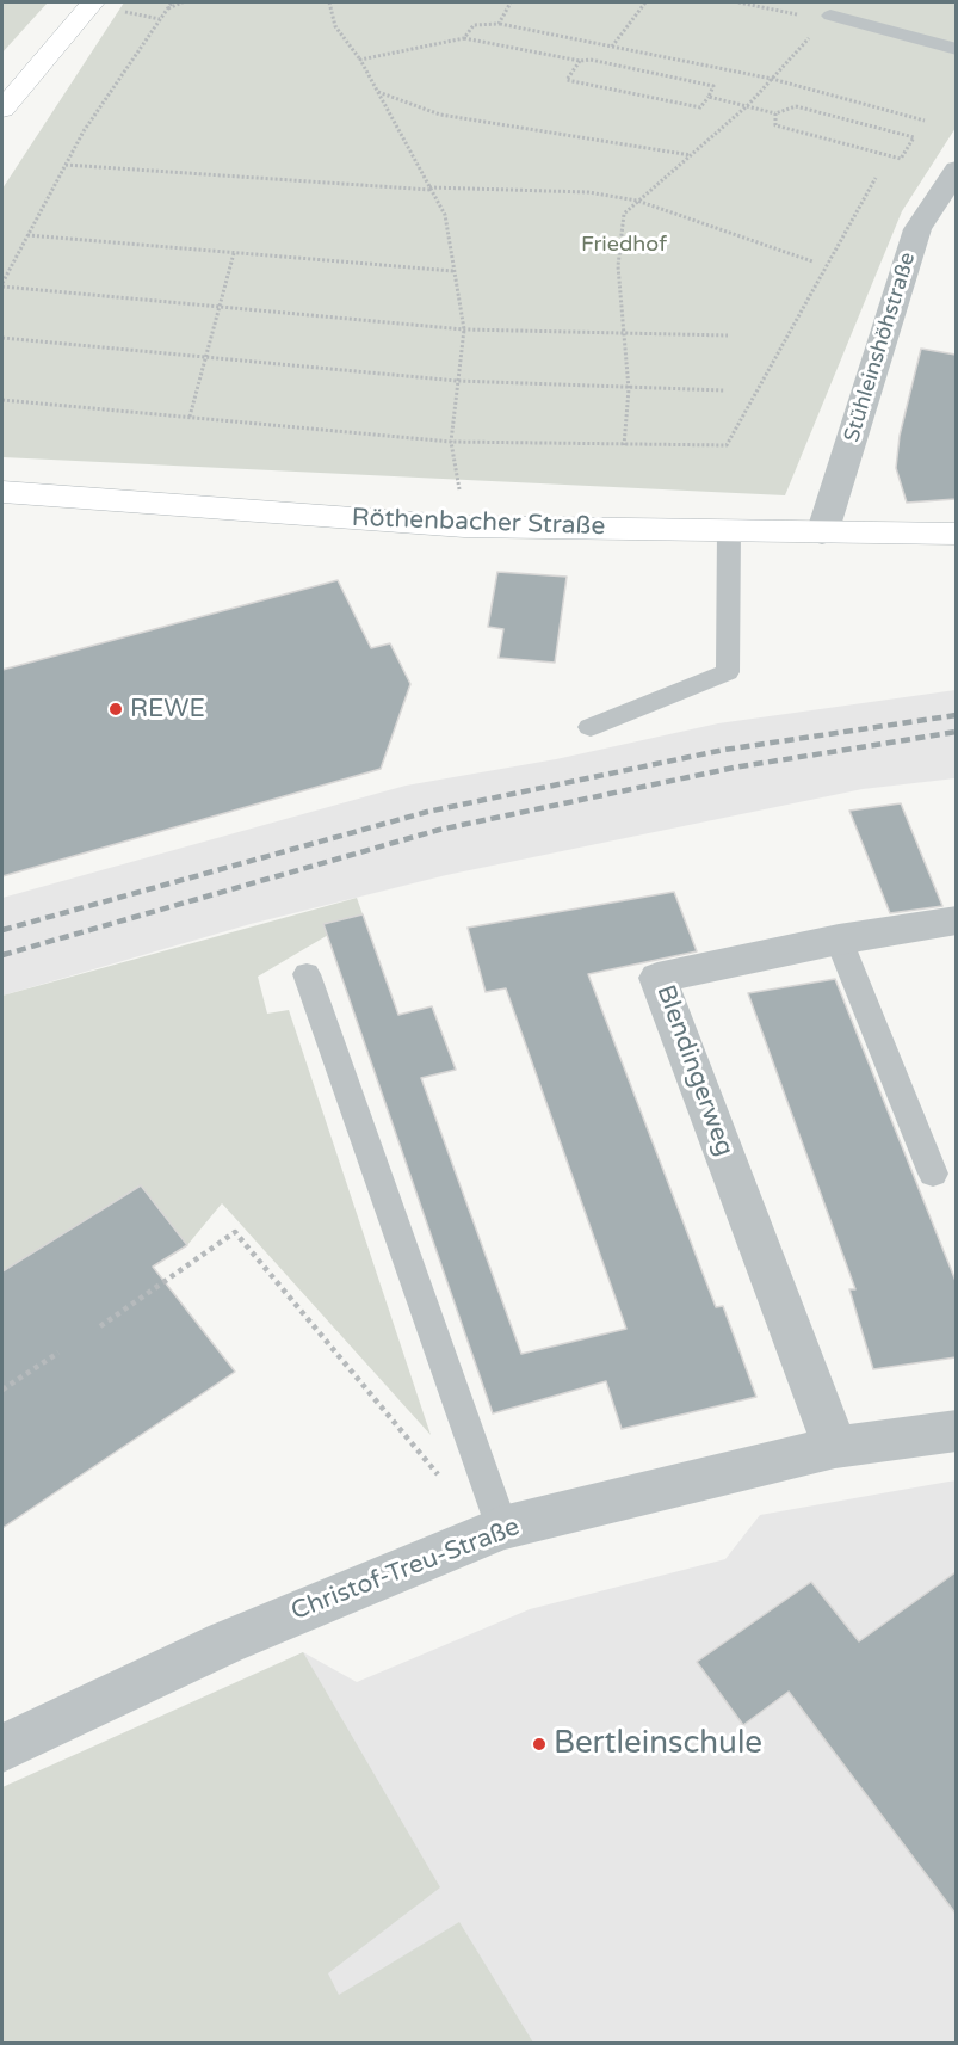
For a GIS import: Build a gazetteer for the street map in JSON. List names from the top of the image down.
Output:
{
  "streets": {
    "main road": ["Röthenbacher Straße"],
    "street": ["Stühleinshöhstraße", "Blendingerweg", "Christof-Treu-Straße"]
  },
  "crossings": [
    ["Stühleinshöhstraße", "Röthenbacher Straße"],
    ["Blendingerweg", "Christof-Treu-Straße"]
  ],
  "parks": ["Friedhof"],
  "places": ["REWE", "Bertleinschule"]
}
